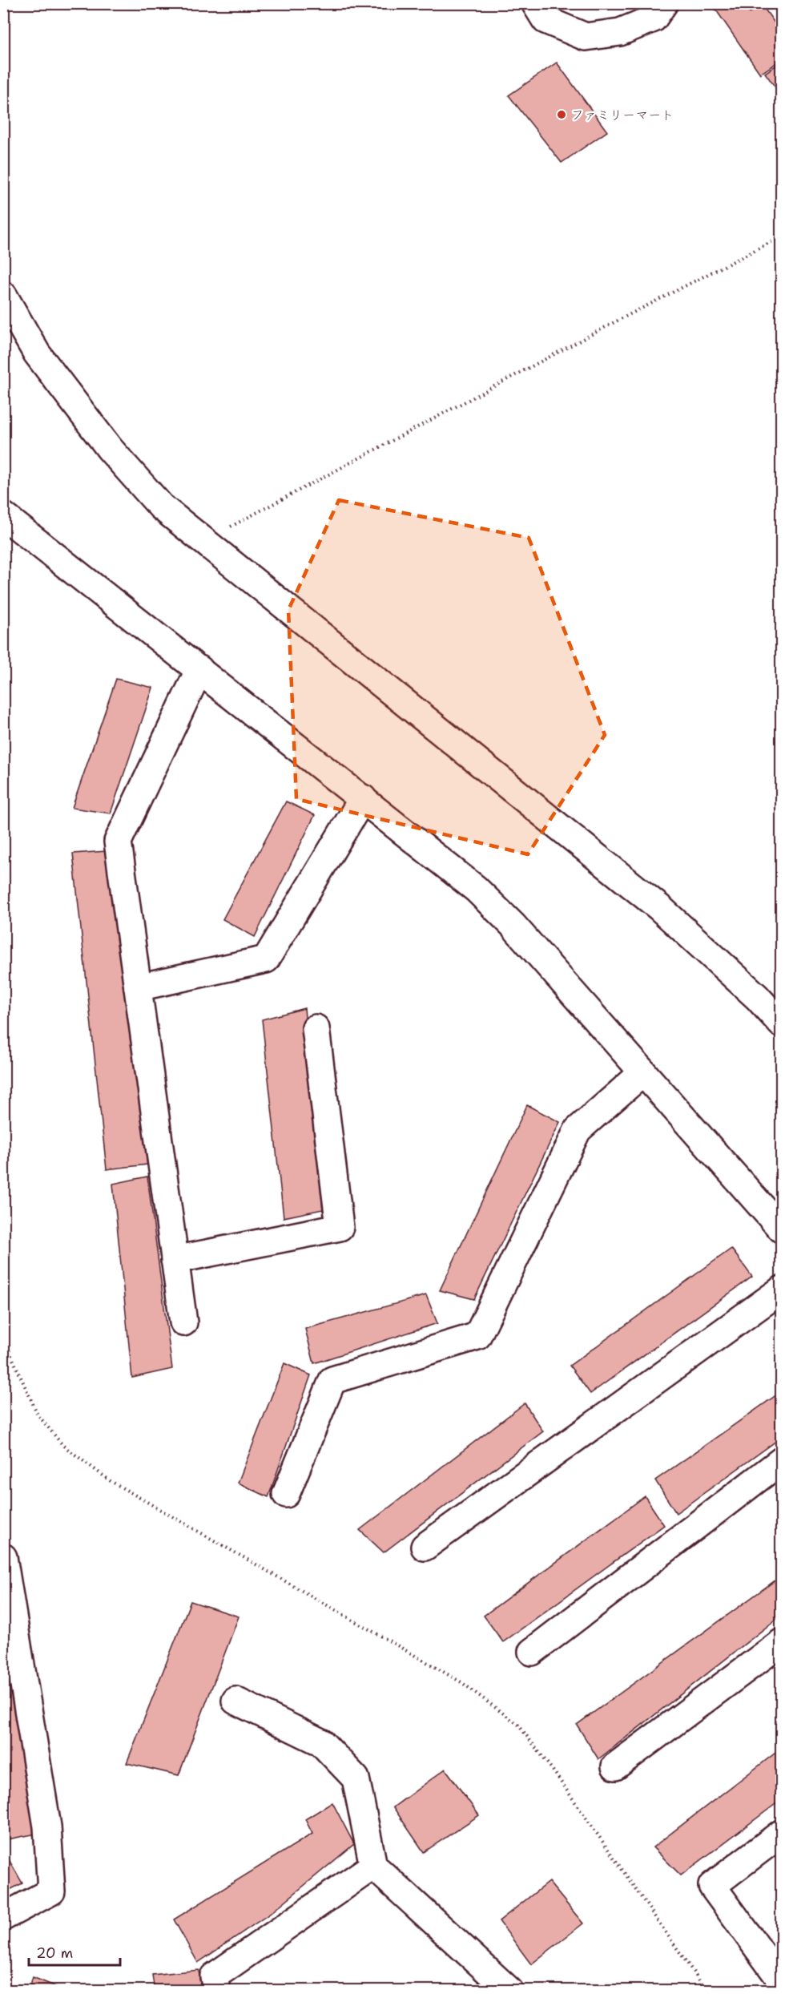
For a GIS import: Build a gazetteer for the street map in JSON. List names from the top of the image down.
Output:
{
  "places": ["ファミリーマート"],
  "scale_bar": "20 m"
}
